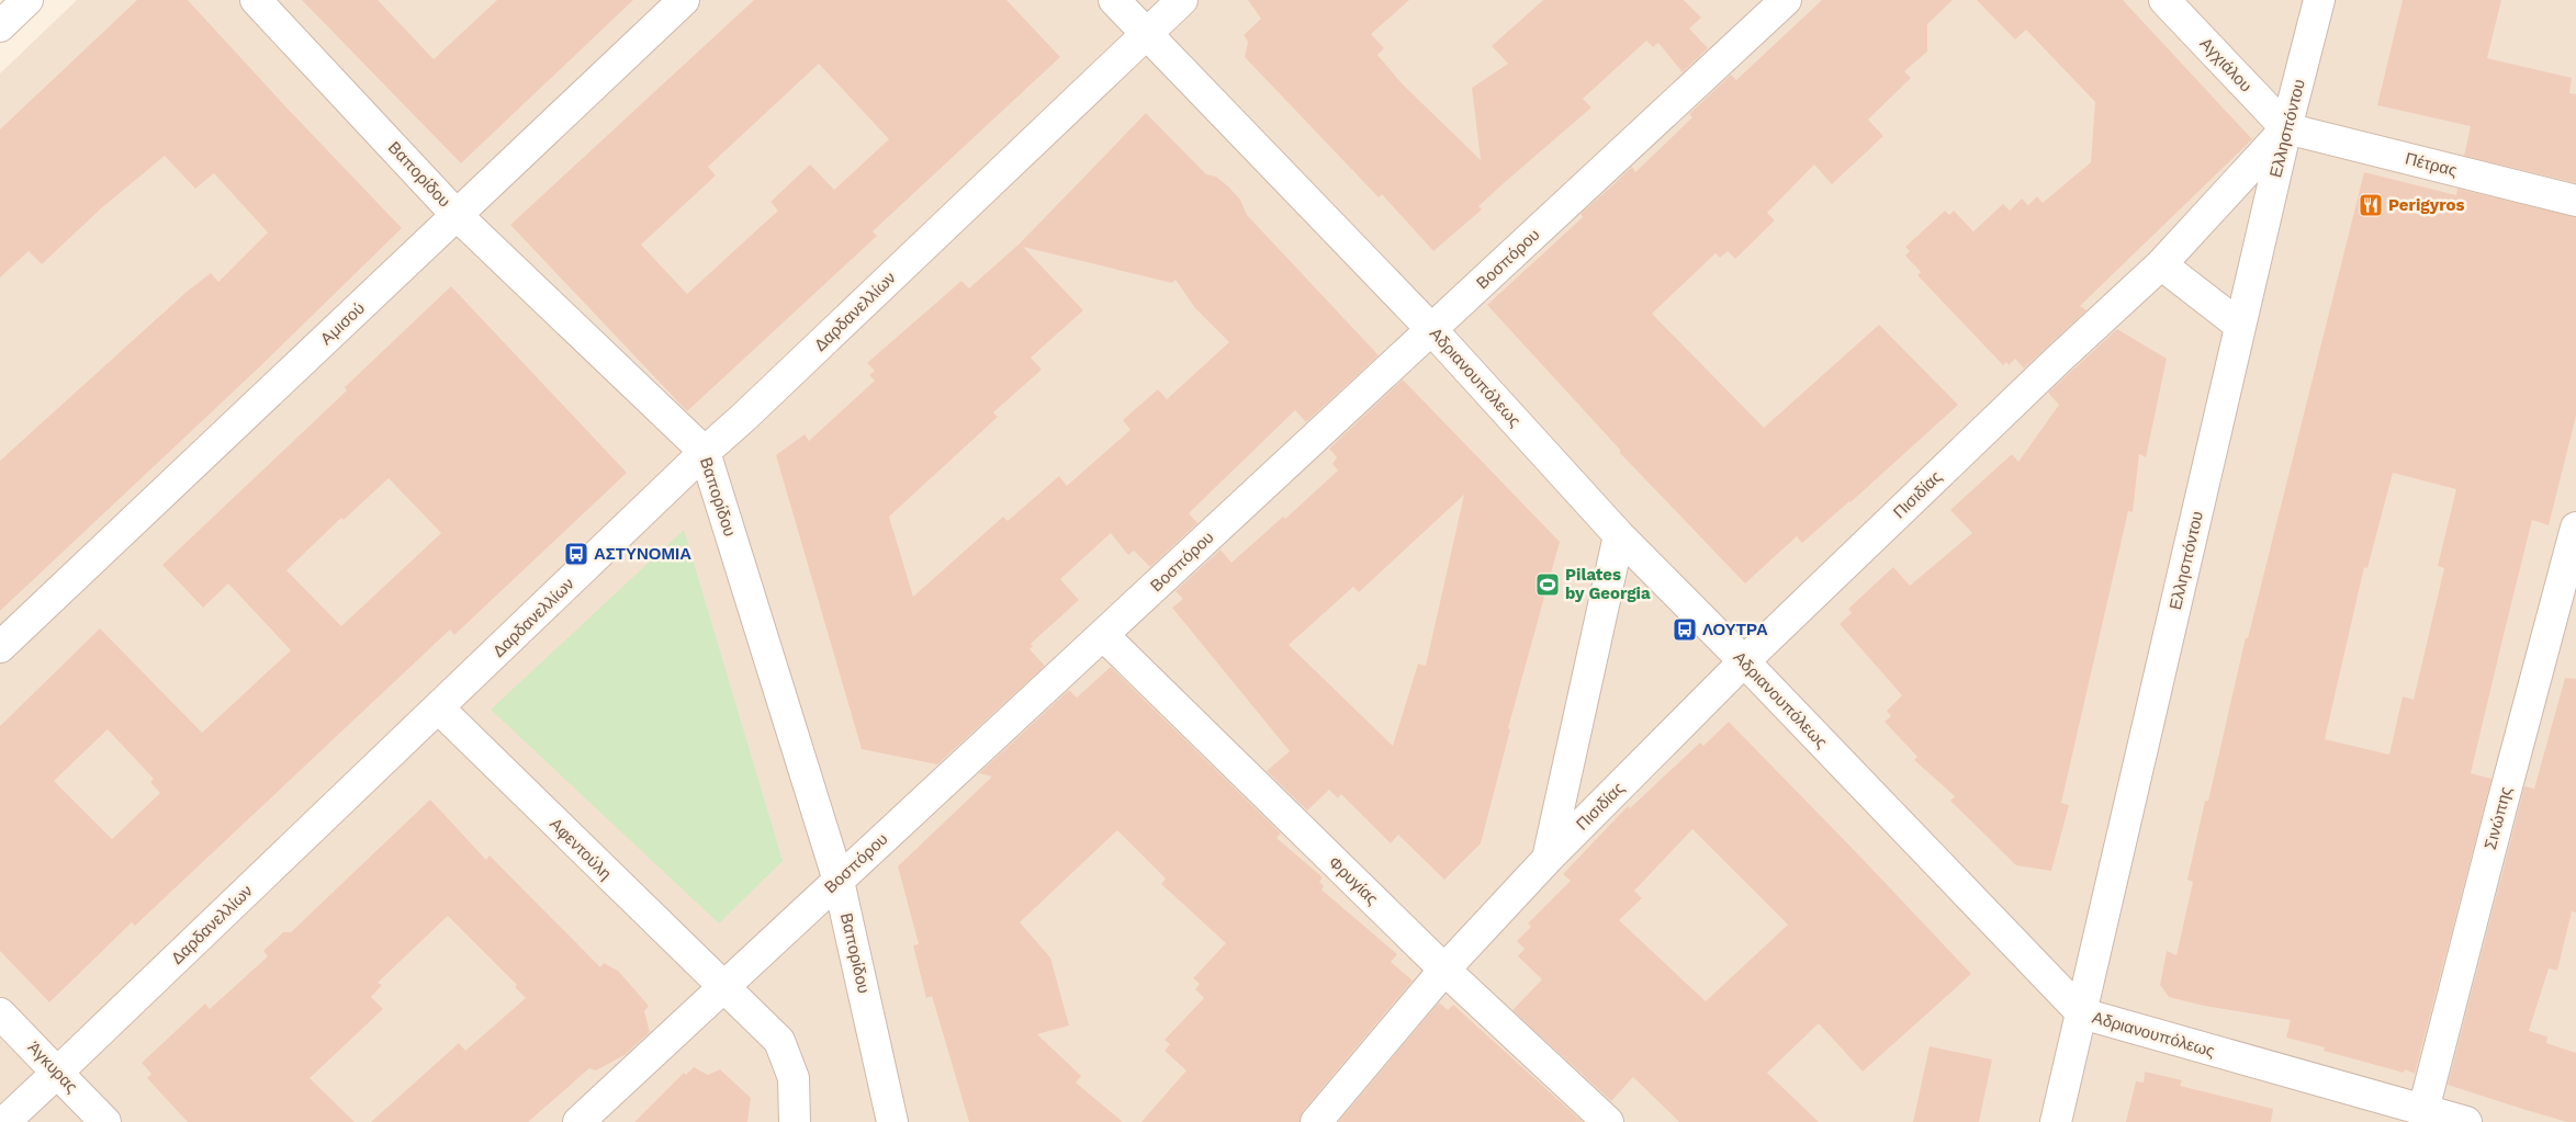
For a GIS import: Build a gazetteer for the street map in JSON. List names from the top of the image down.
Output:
{
  "streets": {
    "street": [
      "Αγχιάλου",
      "Ελλησπόντου",
      "Πέτρας",
      "Βαπορίδου",
      "Βοσπόρου",
      "Δαρδανελλίων",
      "Αμισού",
      "Αδριανουπόλεως",
      "Πισιδίας",
      "Σινώπης",
      "Αφεντούλη",
      "Φρυγίας",
      "Άγκυρας"
    ]
  },
  "crossings": [
    ["Αγχιάλου", "Ελλησπόντου"],
    ["Αγχιάλου", "Πέτρας"],
    ["Αγχιάλου", "Πισιδίας"],
    ["Ελλησπόντου", "Πέτρας"],
    ["Ελλησπόντου", "Αδριανουπόλεως"],
    ["Ελλησπόντου", "Πισιδίας"],
    ["Πέτρας", "Πισιδίας"],
    ["Βαπορίδου", "Βοσπόρου"],
    ["Βαπορίδου", "Δαρδανελλίων"],
    ["Βαπορίδου", "Αμισού"],
    ["Βοσπόρου", "Αδριανουπόλεως"],
    ["Βοσπόρου", "Αφεντούλη"],
    ["Βοσπόρου", "Φρυγίας"],
    ["Δαρδανελλίων", "Αδριανουπόλεως"],
    ["Δαρδανελλίων", "Αφεντούλη"],
    ["Δαρδανελλίων", "Άγκυρας"],
    ["Αδριανουπόλεως", "Πισιδίας"],
    ["Αδριανουπόλεως", "Σινώπης"],
    ["Πισιδίας", "Φρυγίας"]
  ],
  "places": {
    "restaurant": ["Perigyros"],
    "bus stop": ["ΑΣΤΥΝΟΜΙΑ", "ΛΟΥΤΡΑ"],
    "sports": ["Pilates by Georgia"]
  }
}
